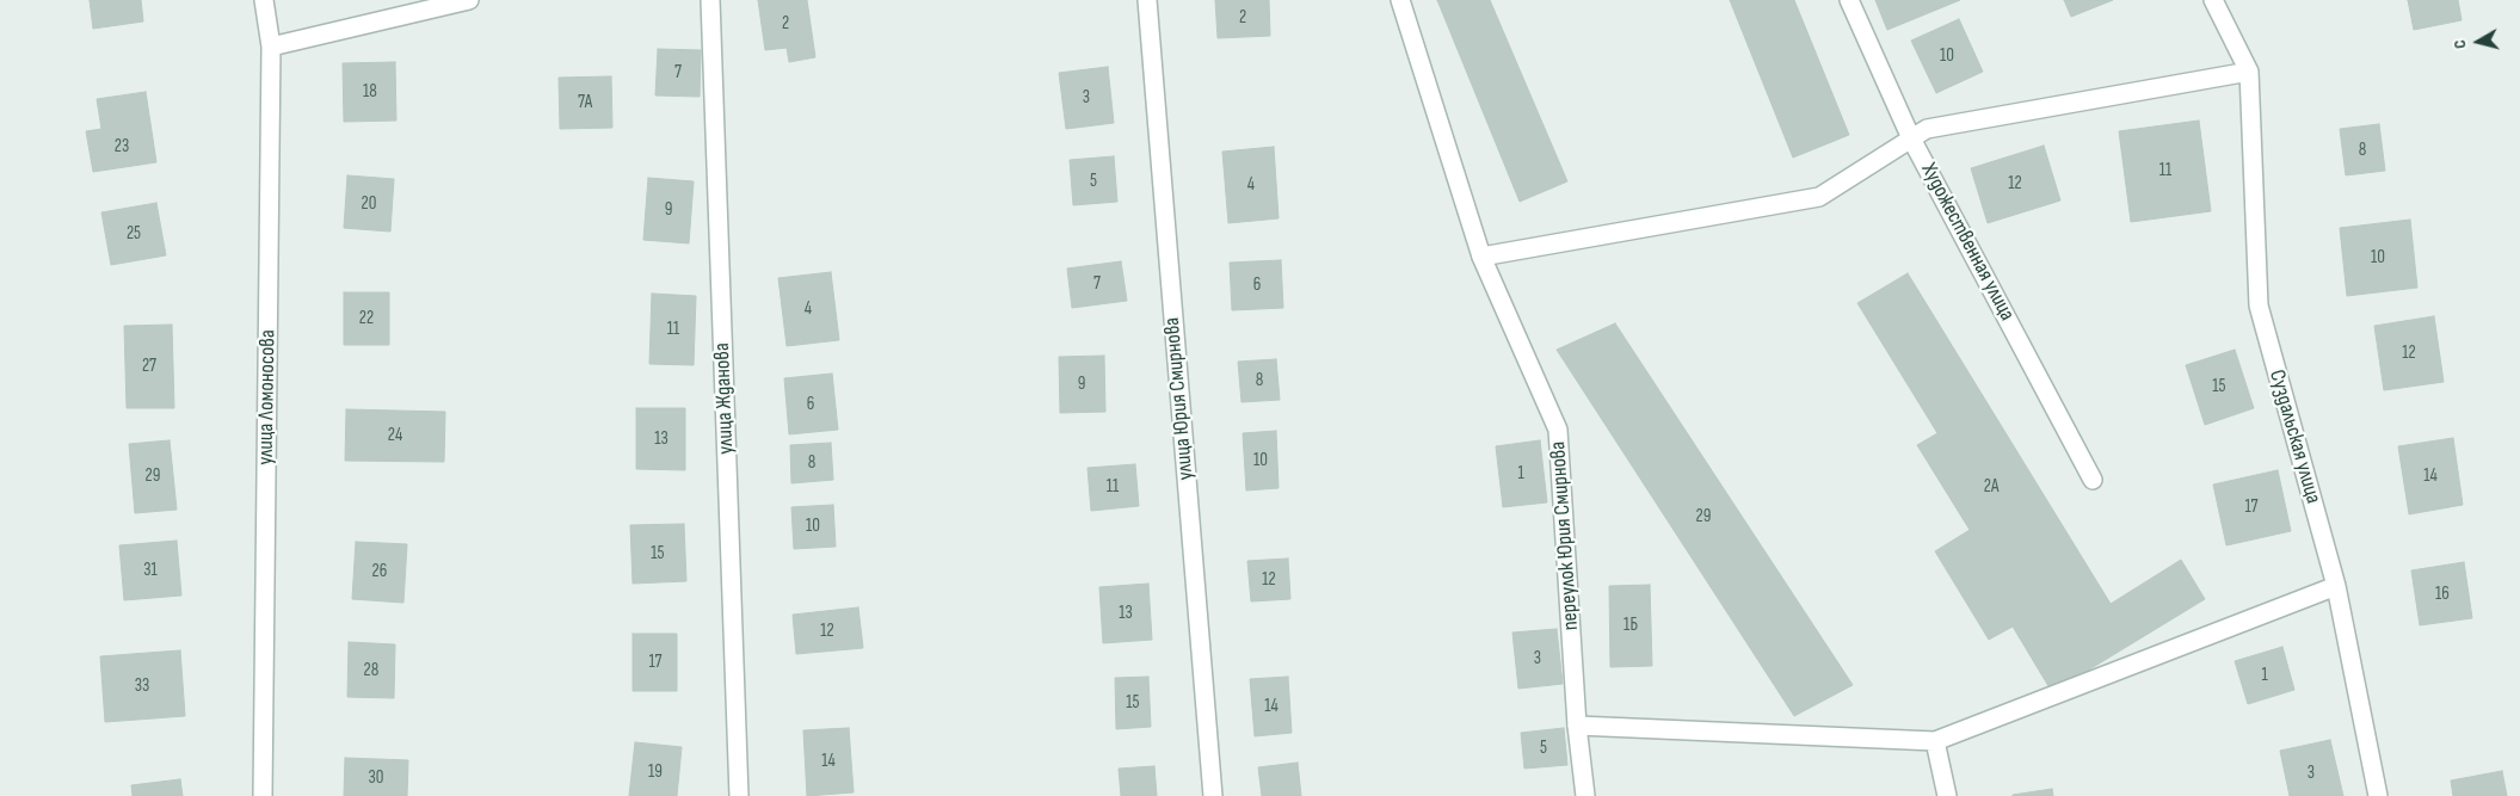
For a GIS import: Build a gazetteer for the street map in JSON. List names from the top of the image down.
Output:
{
  "streets": {
    "street": [
      "Художественная улица",
      "улица Ломоносова",
      "улица Жданова",
      "улица Юрия Смирнова",
      "Суздальская улица",
      "переулок Юрия Смирнова"
    ]
  },
  "house_numbers": [
    "2",
    "2",
    "10",
    "7",
    "18",
    "3",
    "7А",
    "23",
    "8",
    "11",
    "5",
    "12",
    "4",
    "20",
    "9",
    "25",
    "10",
    "7",
    "6",
    "4",
    "22",
    "11",
    "12",
    "27",
    "8",
    "9",
    "15",
    "6",
    "24",
    "13",
    "10",
    "8",
    "1",
    "29",
    "14",
    "11",
    "2А",
    "17",
    "29",
    "10",
    "15",
    "31",
    "26",
    "12",
    "16",
    "13",
    "1Б",
    "12",
    "3",
    "17",
    "28",
    "1",
    "33",
    "15",
    "14",
    "5",
    "14",
    "19",
    "3",
    "30"
  ],
  "north": "left"
}
